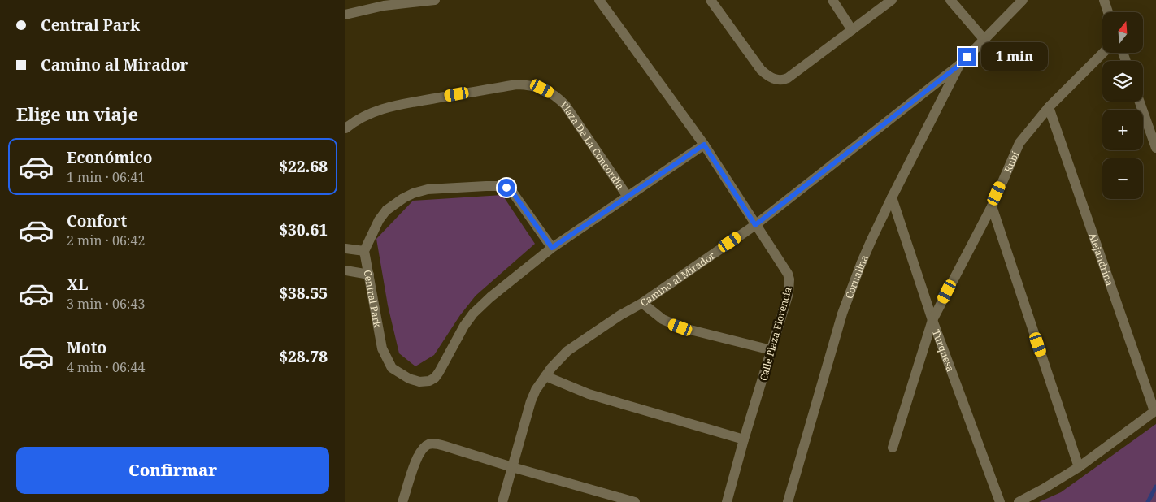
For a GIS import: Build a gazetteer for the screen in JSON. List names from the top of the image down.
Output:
{
  "streets": {
    "street": [
      "Plaza De La Concordia",
      "Rubí",
      "Alejandrina",
      "Cornalina",
      "Camino al Mirador",
      "Central Park",
      "Calle Plaza Florencia",
      "Turquesa"
    ]
  },
  "crossings": [
    ["Plaza De La Concordia", "Central Park"],
    ["Rubí", "Alejandrina"],
    ["Rubí", "Turquesa"],
    ["Cornalina", "Camino al Mirador"],
    ["Cornalina", "Turquesa"],
    ["Camino al Mirador", "Calle Plaza Florencia"],
    ["Central Park", "Calle Plaza Florencia"]
  ],
  "north": "top",
  "page": {
    "banner": ["Central Park", "Camino al Mirador"],
    "map_buttons": ["+", "−"],
    "bubble": "1 min",
    "heading": "Elige un viaje",
    "list": [
      {
        "name": "Económico",
        "note": "1 min · 06:41",
        "value": "$22.68"
      },
      {
        "name": "Confort",
        "note": "2 min · 06:42",
        "value": "$30.61"
      },
      {
        "name": "XL",
        "note": "3 min · 06:43",
        "value": "$38.55"
      },
      {
        "name": "Moto",
        "note": "4 min · 06:44",
        "value": "$28.78"
      }
    ],
    "buttons": "Confirmar"
  }
}
